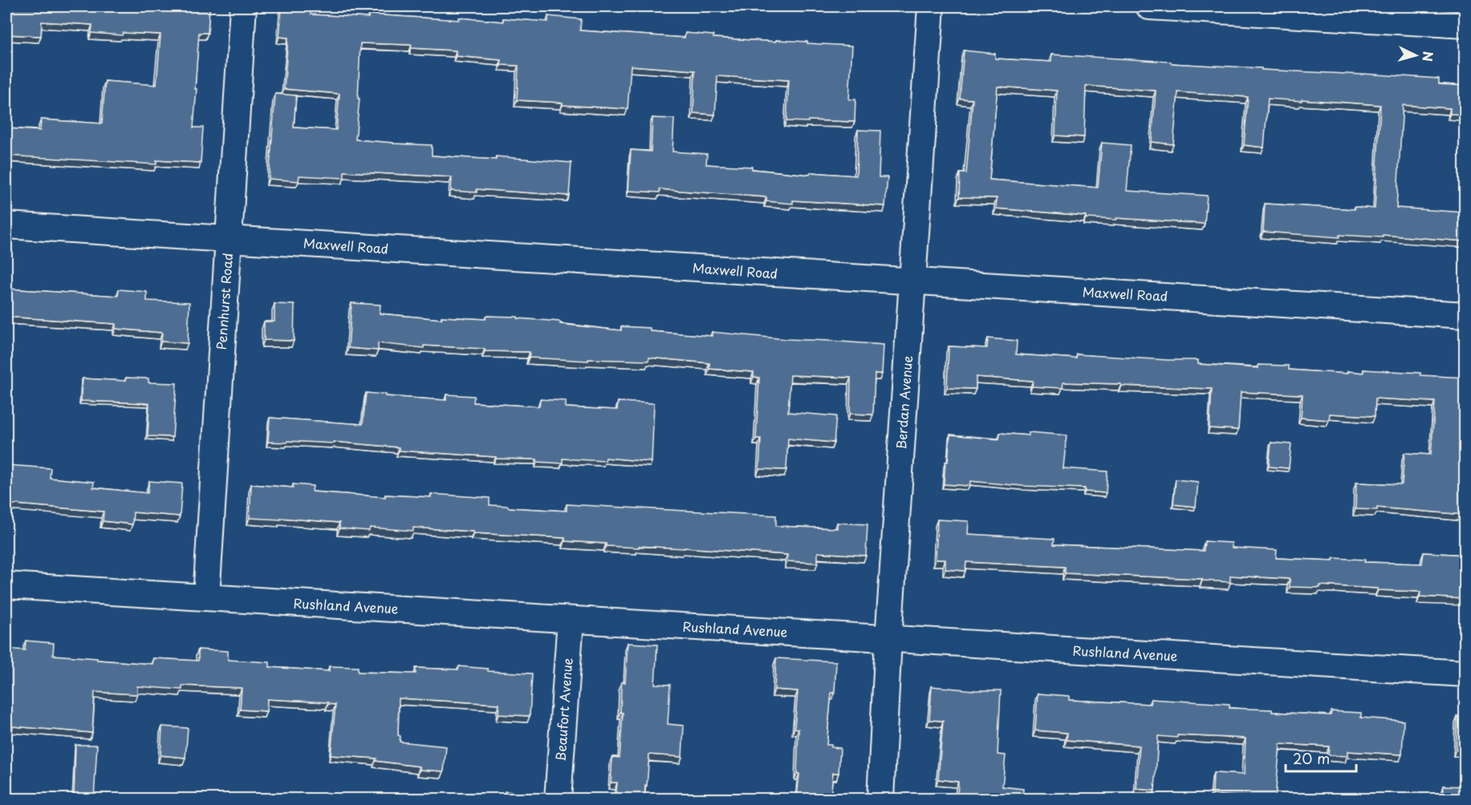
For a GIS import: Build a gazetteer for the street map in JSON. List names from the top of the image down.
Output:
{
  "streets": {
    "street": [
      "Maxwell Road",
      "Pennhurst Road",
      "Berdan Avenue",
      "Rushland Avenue",
      "Beaufort Avenue"
    ]
  },
  "crossings": [
    ["Maxwell Road", "Pennhurst Road"],
    ["Maxwell Road", "Berdan Avenue"],
    ["Pennhurst Road", "Rushland Avenue"],
    ["Berdan Avenue", "Rushland Avenue"],
    ["Rushland Avenue", "Beaufort Avenue"]
  ],
  "scale_bar": "20 m",
  "north": "right"
}
